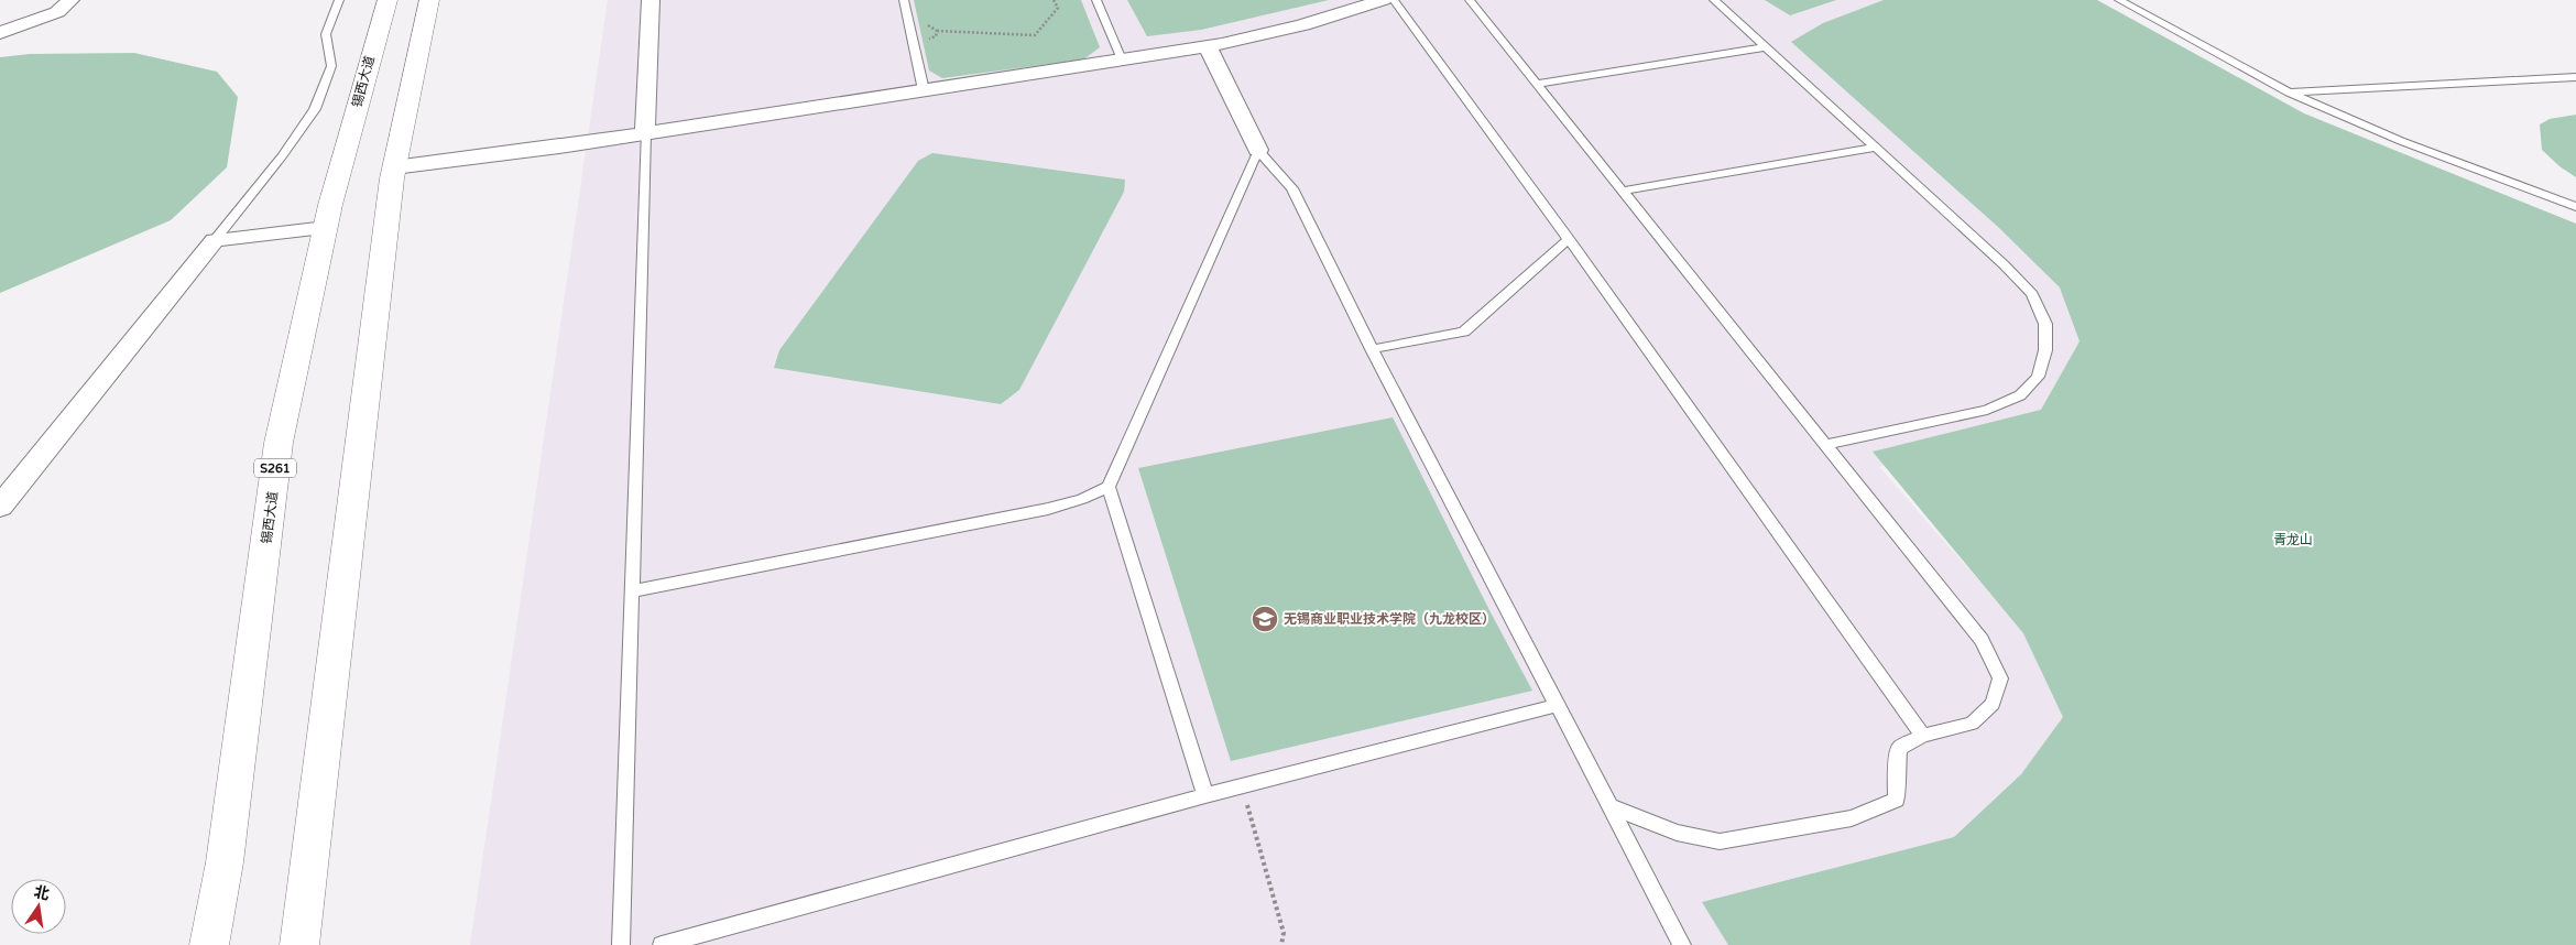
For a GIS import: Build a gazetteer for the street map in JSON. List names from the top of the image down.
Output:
{
  "streets": {
    "main road": ["锡西大道", "S261"]
  },
  "parks": ["青龙山"],
  "places": {
    "school or university": ["无锡商业职业技术学院（九龙校区）"]
  },
  "north": "top"
}
